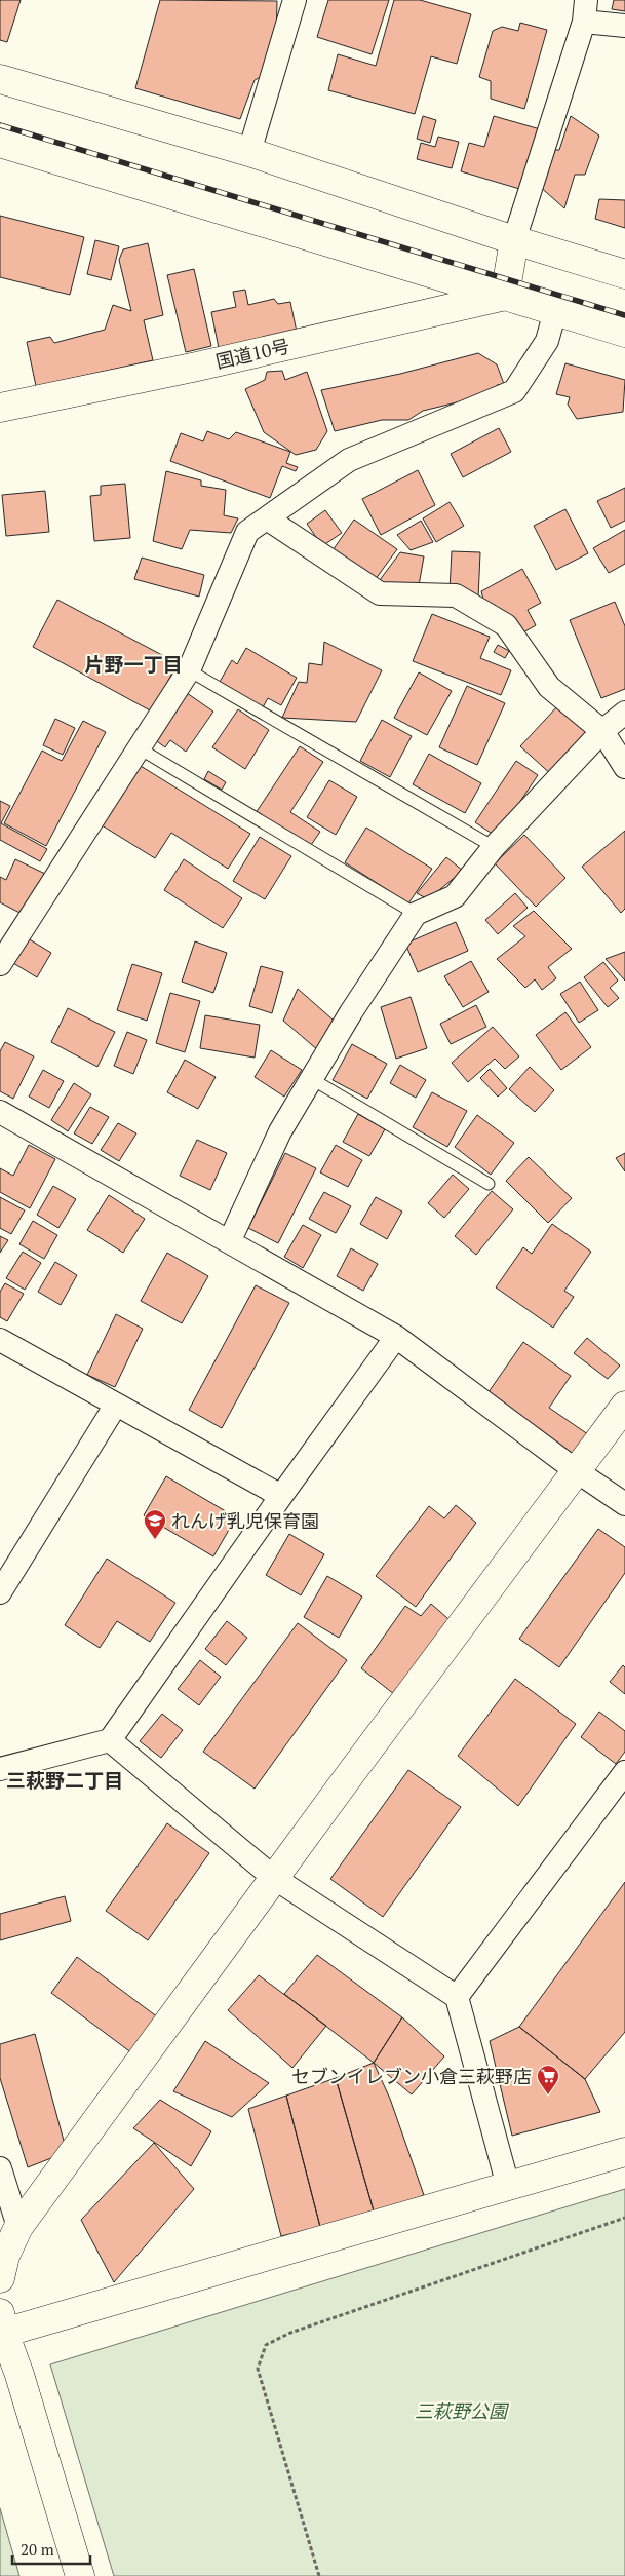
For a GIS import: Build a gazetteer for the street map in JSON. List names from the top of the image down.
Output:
{
  "streets": {
    "main road": ["国道10号"]
  },
  "districts": ["片野一丁目", "三萩野二丁目"],
  "parks": ["三萩野公園"],
  "places": {
    "school or university": ["れんげ乳児保育園"],
    "supermarket": ["セブンイレブン小倉三萩野店"]
  },
  "scale_bar": "20 m"
}
